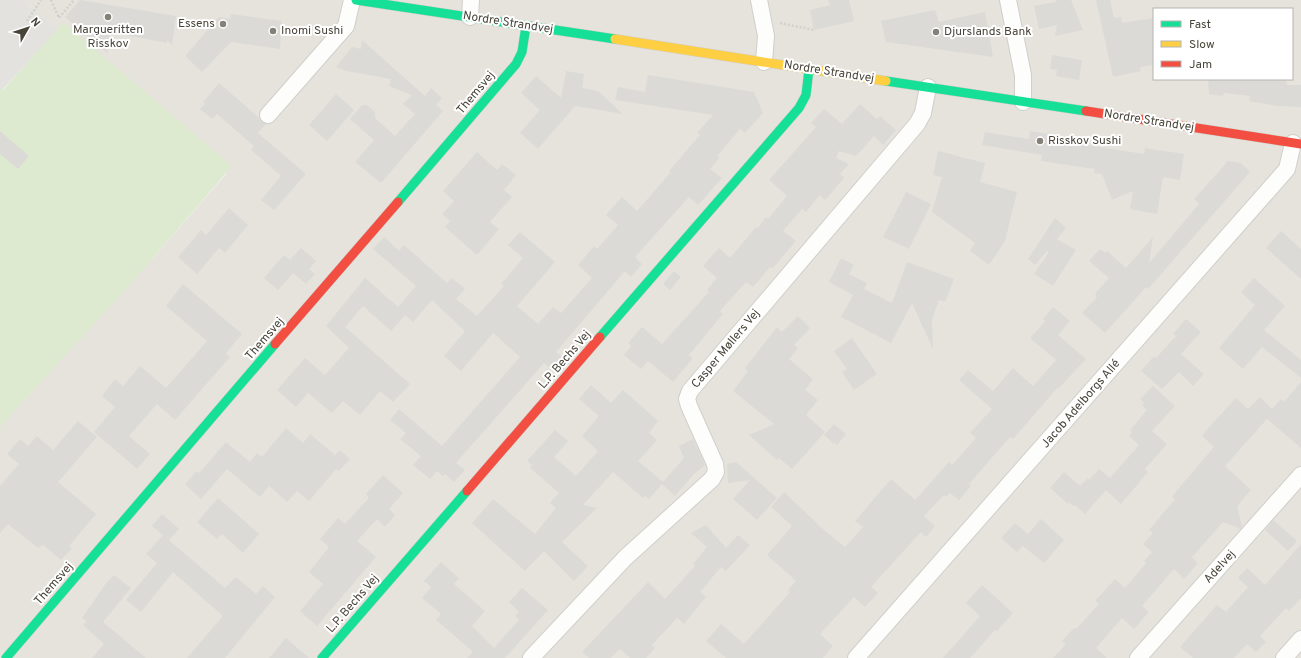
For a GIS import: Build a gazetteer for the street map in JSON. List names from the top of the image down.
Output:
{
  "streets": {
    "street": [
      "Nordre Strandvej",
      "Themsvej",
      "Casper Møllers Vej",
      "L.P. Bechs Vej",
      "Jacob Adelborgs Allé",
      "Adelvej"
    ]
  },
  "crossings": [
    ["Nordre Strandvej", "Themsvej"],
    ["Nordre Strandvej", "Casper Møllers Vej"],
    ["Nordre Strandvej", "L.P. Bechs Vej"],
    ["Nordre Strandvej", "Jacob Adelborgs Allé"]
  ],
  "places": [
    "Margueritten Risskov",
    "Essens",
    "Inomi Sushi",
    "Djurslands Bank",
    "Risskov Sushi"
  ],
  "legend": ["Fast", "Slow", "Jam"],
  "north": "top right"
}
